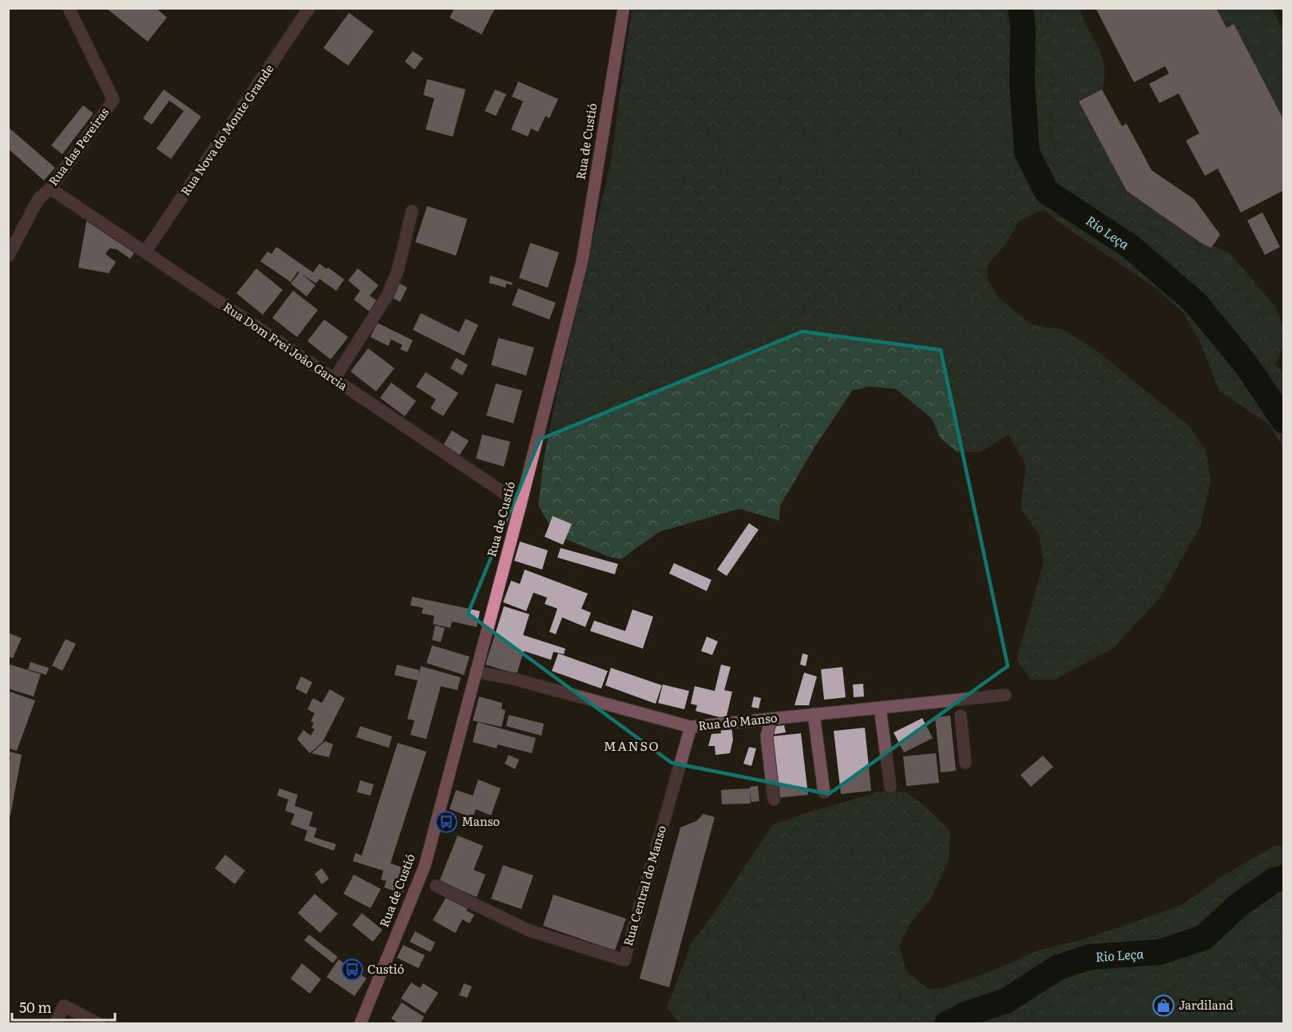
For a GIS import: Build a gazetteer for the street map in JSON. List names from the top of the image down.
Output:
{
  "streets": {
    "main road": ["Rua de Custió"],
    "street": [
      "Rua Nova do Monte Grande",
      "Rua das Pereiras",
      "Rua Dom Frei João Garcia",
      "Rua do Manso",
      "Rua Central do Manso"
    ]
  },
  "crossings": [
    ["Rua Nova do Monte Grande", "Rua Dom Frei João Garcia"],
    ["Rua de Custió", "Rua Dom Frei João Garcia"],
    ["Rua de Custió", "Rua do Manso"],
    ["Rua das Pereiras", "Rua Dom Frei João Garcia"],
    ["Rua do Manso", "Rua Central do Manso"]
  ],
  "districts": ["MANSO"],
  "water": ["Rio Leça"],
  "places": {
    "bus stop": ["Manso", "Custió"],
    "shop": ["Jardiland"]
  },
  "scale_bar": "50 m"
}
